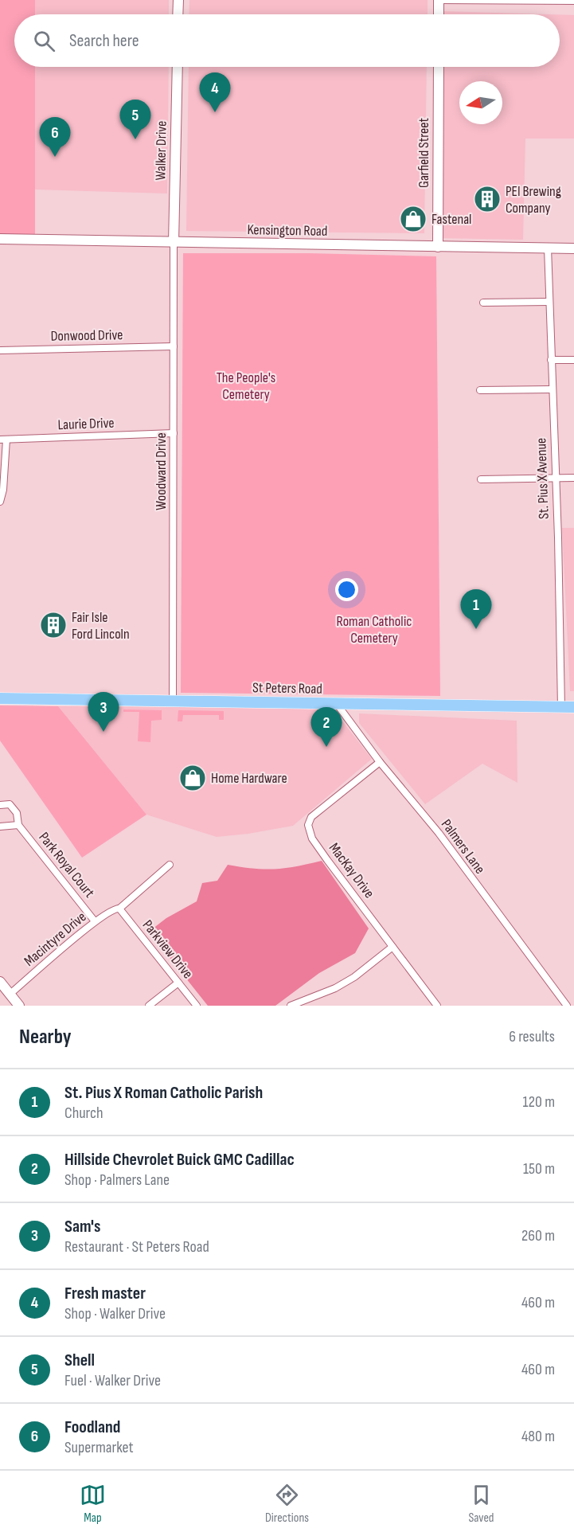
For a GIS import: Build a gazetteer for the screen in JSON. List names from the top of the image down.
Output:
{
  "streets": {
    "main road": ["St Peters Road"],
    "street": [
      "Walker Drive",
      "Garfield Street",
      "Kensington Road",
      "Donwood Drive",
      "Laurie Drive",
      "Woodward Drive",
      "St. Pius X Avenue",
      "Palmers Lane",
      "Park Royal Court",
      "MacKay Drive",
      "Macintyre Drive",
      "Parkview Drive"
    ]
  },
  "crossings": [
    ["Walker Drive", "Kensington Road"],
    ["Walker Drive", "Woodward Drive"],
    ["Garfield Street", "Kensington Road"],
    ["Kensington Road", "Woodward Drive"],
    ["Kensington Road", "St. Pius X Avenue"],
    ["Donwood Drive", "Woodward Drive"],
    ["Laurie Drive", "Woodward Drive"],
    ["Woodward Drive", "St Peters Road"],
    ["St. Pius X Avenue", "St Peters Road"],
    ["St Peters Road", "Palmers Lane"],
    ["Palmers Lane", "MacKay Drive"],
    ["Park Royal Court", "Macintyre Drive"],
    ["Macintyre Drive", "Parkview Drive"]
  ],
  "parks": ["The People's Cemetery", "Roman Catholic Cemetery"],
  "places": {
    "building": ["PEI Brewing Company", "Fair Isle Ford Lincoln"],
    "shop": ["Fastenal", "Home Hardware"]
  },
  "north": "left",
  "page": {
    "search": "Search here",
    "pins": [
      "4",
      "5",
      "6",
      "1",
      "3",
      "2"
    ],
    "heading": ["Nearby", "6 results"],
    "list": [
      {
        "mark": "1",
        "name": "St. Pius X Roman Catholic Parish",
        "note": "Church",
        "value": "120 m"
      },
      {
        "mark": "2",
        "name": "Hillside Chevrolet Buick GMC Cadillac",
        "note": "Shop · Palmers Lane",
        "value": "150 m"
      },
      {
        "mark": "3",
        "name": "Sam's",
        "note": "Restaurant · St Peters Road",
        "value": "260 m"
      },
      {
        "mark": "4",
        "name": "Fresh master",
        "note": "Shop · Walker Drive",
        "value": "460 m"
      },
      {
        "mark": "5",
        "name": "Shell",
        "note": "Fuel · Walker Drive",
        "value": "460 m"
      },
      {
        "mark": "6",
        "name": "Foodland",
        "note": "Supermarket",
        "value": "480 m"
      }
    ],
    "nav": ["Map", "Directions", "Saved"]
  }
}
